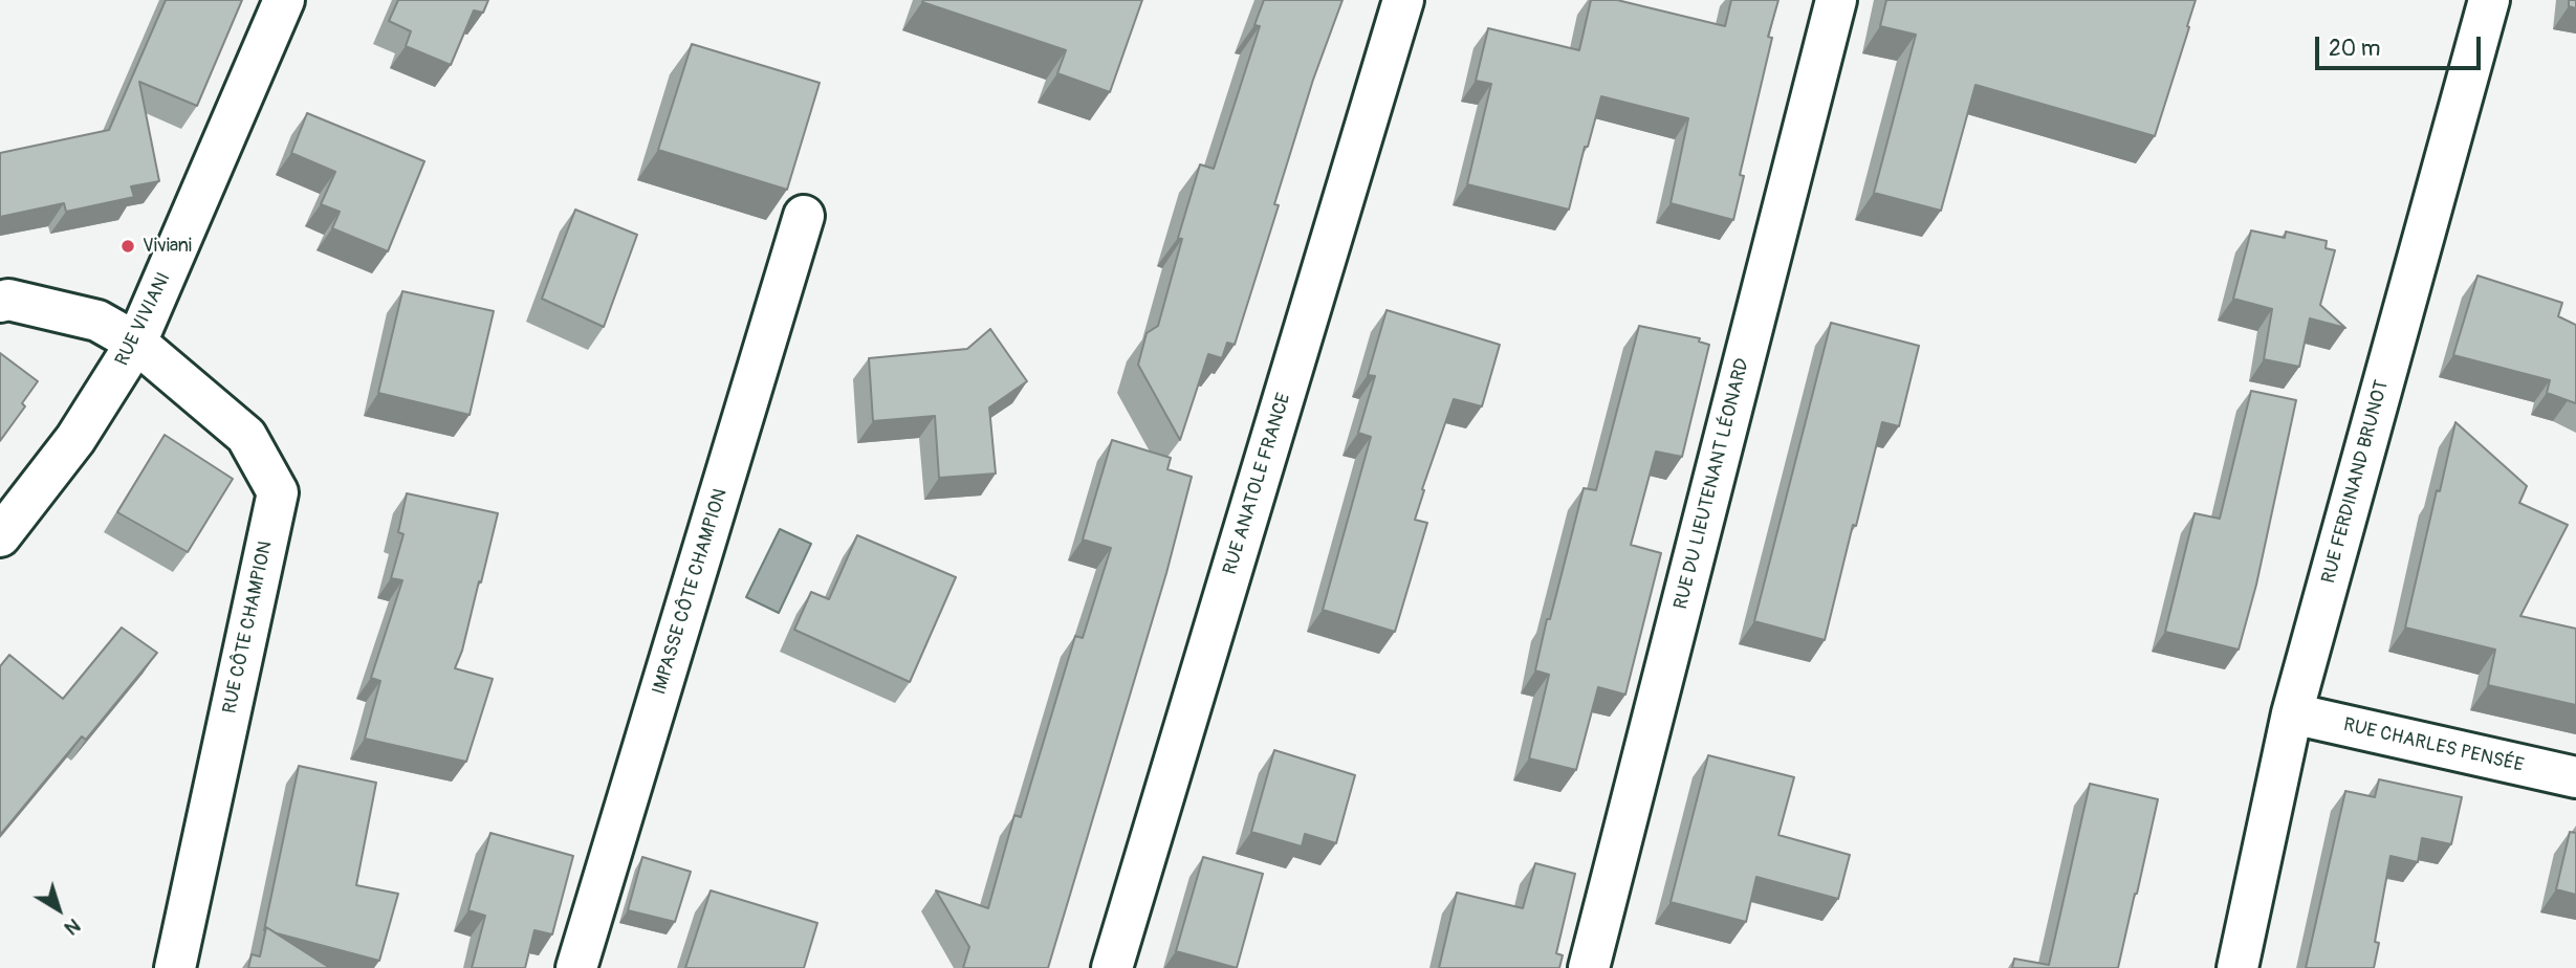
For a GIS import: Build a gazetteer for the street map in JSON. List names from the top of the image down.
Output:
{
  "streets": {
    "street": [
      "RUE VIVIANI",
      "RUE FERDINAND BRUNOT",
      "RUE ANATOLE FRANCE",
      "RUE DU LIEUTENANT LÉONARD",
      "IMPASSE CÔTE CHAMPION",
      "RUE CÔTE CHAMPION",
      "RUE CHARLES PENSÉE"
    ]
  },
  "crossings": [
    ["RUE VIVIANI", "RUE CÔTE CHAMPION"],
    ["RUE FERDINAND BRUNOT", "RUE CHARLES PENSÉE"]
  ],
  "places": ["Viviani"],
  "scale_bar": "20 m",
  "north": "bottom right"
}
